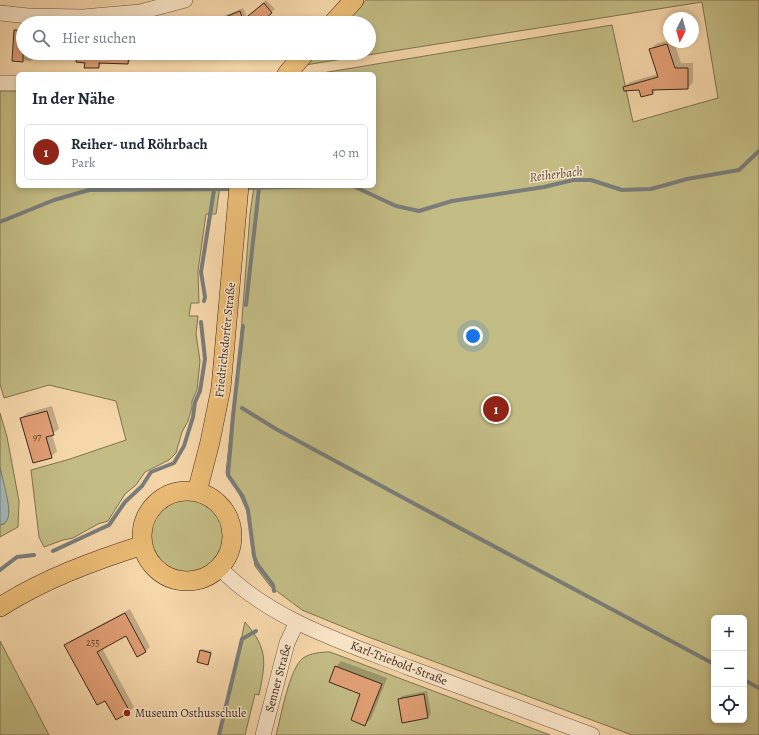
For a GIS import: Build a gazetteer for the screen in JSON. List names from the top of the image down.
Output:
{
  "streets": {
    "main road": ["Friedrichsdorfer Straße"],
    "street": ["Karl-Triebold-Straße", "Senner Straße"]
  },
  "crossings": [
    ["Friedrichsdorfer Straße", "Karl-Triebold-Straße"],
    ["Karl-Triebold-Straße", "Senner Straße"]
  ],
  "water": ["Reiherbach"],
  "places": ["Museum Osthusschule"],
  "house_numbers": ["97", "255"],
  "north": "bottom",
  "page": {
    "search": "Hier suchen",
    "heading": "In der Nähe",
    "list": [
      {
        "mark": "1",
        "name": "Reiher- und Röhrbach",
        "note": "Park",
        "value": "40 m"
      }
    ],
    "pins": "1",
    "map_buttons": ["+", "−"]
  }
}
